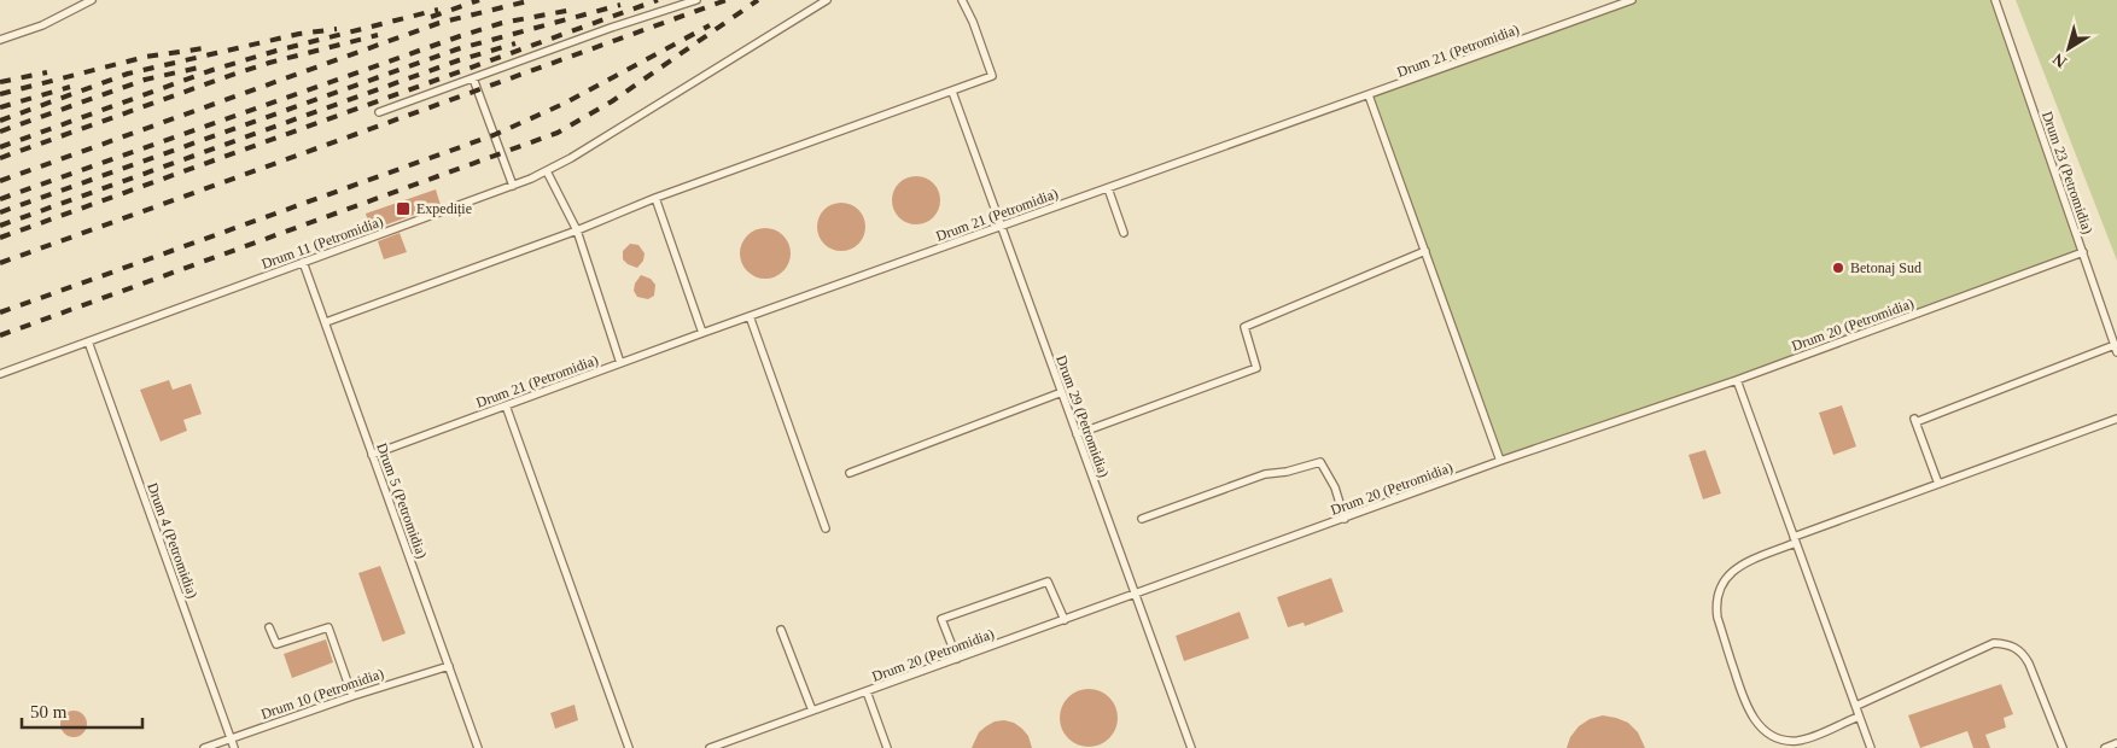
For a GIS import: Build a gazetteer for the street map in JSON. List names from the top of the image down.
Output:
{
  "streets": {
    "lane": [
      "Drum 21 (Petromidia)",
      "Drum 23 (Petromidia)",
      "Drum 11 (Petromidia)",
      "Drum 20 (Petromidia)",
      "Drum 29 (Petromidia)",
      "Drum 5 (Petromidia)",
      "Drum 4 (Petromidia)",
      "Drum 10 (Petromidia)"
    ]
  },
  "crossings": [
    ["Drum 21 (Petromidia)", "Drum 29 (Petromidia)"],
    ["Drum 21 (Petromidia)", "Drum 5 (Petromidia)"],
    ["Drum 23 (Petromidia)", "Drum 20 (Petromidia)"],
    ["Drum 11 (Petromidia)", "Drum 5 (Petromidia)"],
    ["Drum 11 (Petromidia)", "Drum 4 (Petromidia)"],
    ["Drum 20 (Petromidia)", "Drum 29 (Petromidia)"],
    ["Drum 5 (Petromidia)", "Drum 10 (Petromidia)"],
    ["Drum 4 (Petromidia)", "Drum 10 (Petromidia)"]
  ],
  "places": {
    "transit": ["Expediție"],
    "other": ["Betonaj Sud"]
  },
  "scale_bar": "50 m",
  "north": "bottom left"
}
